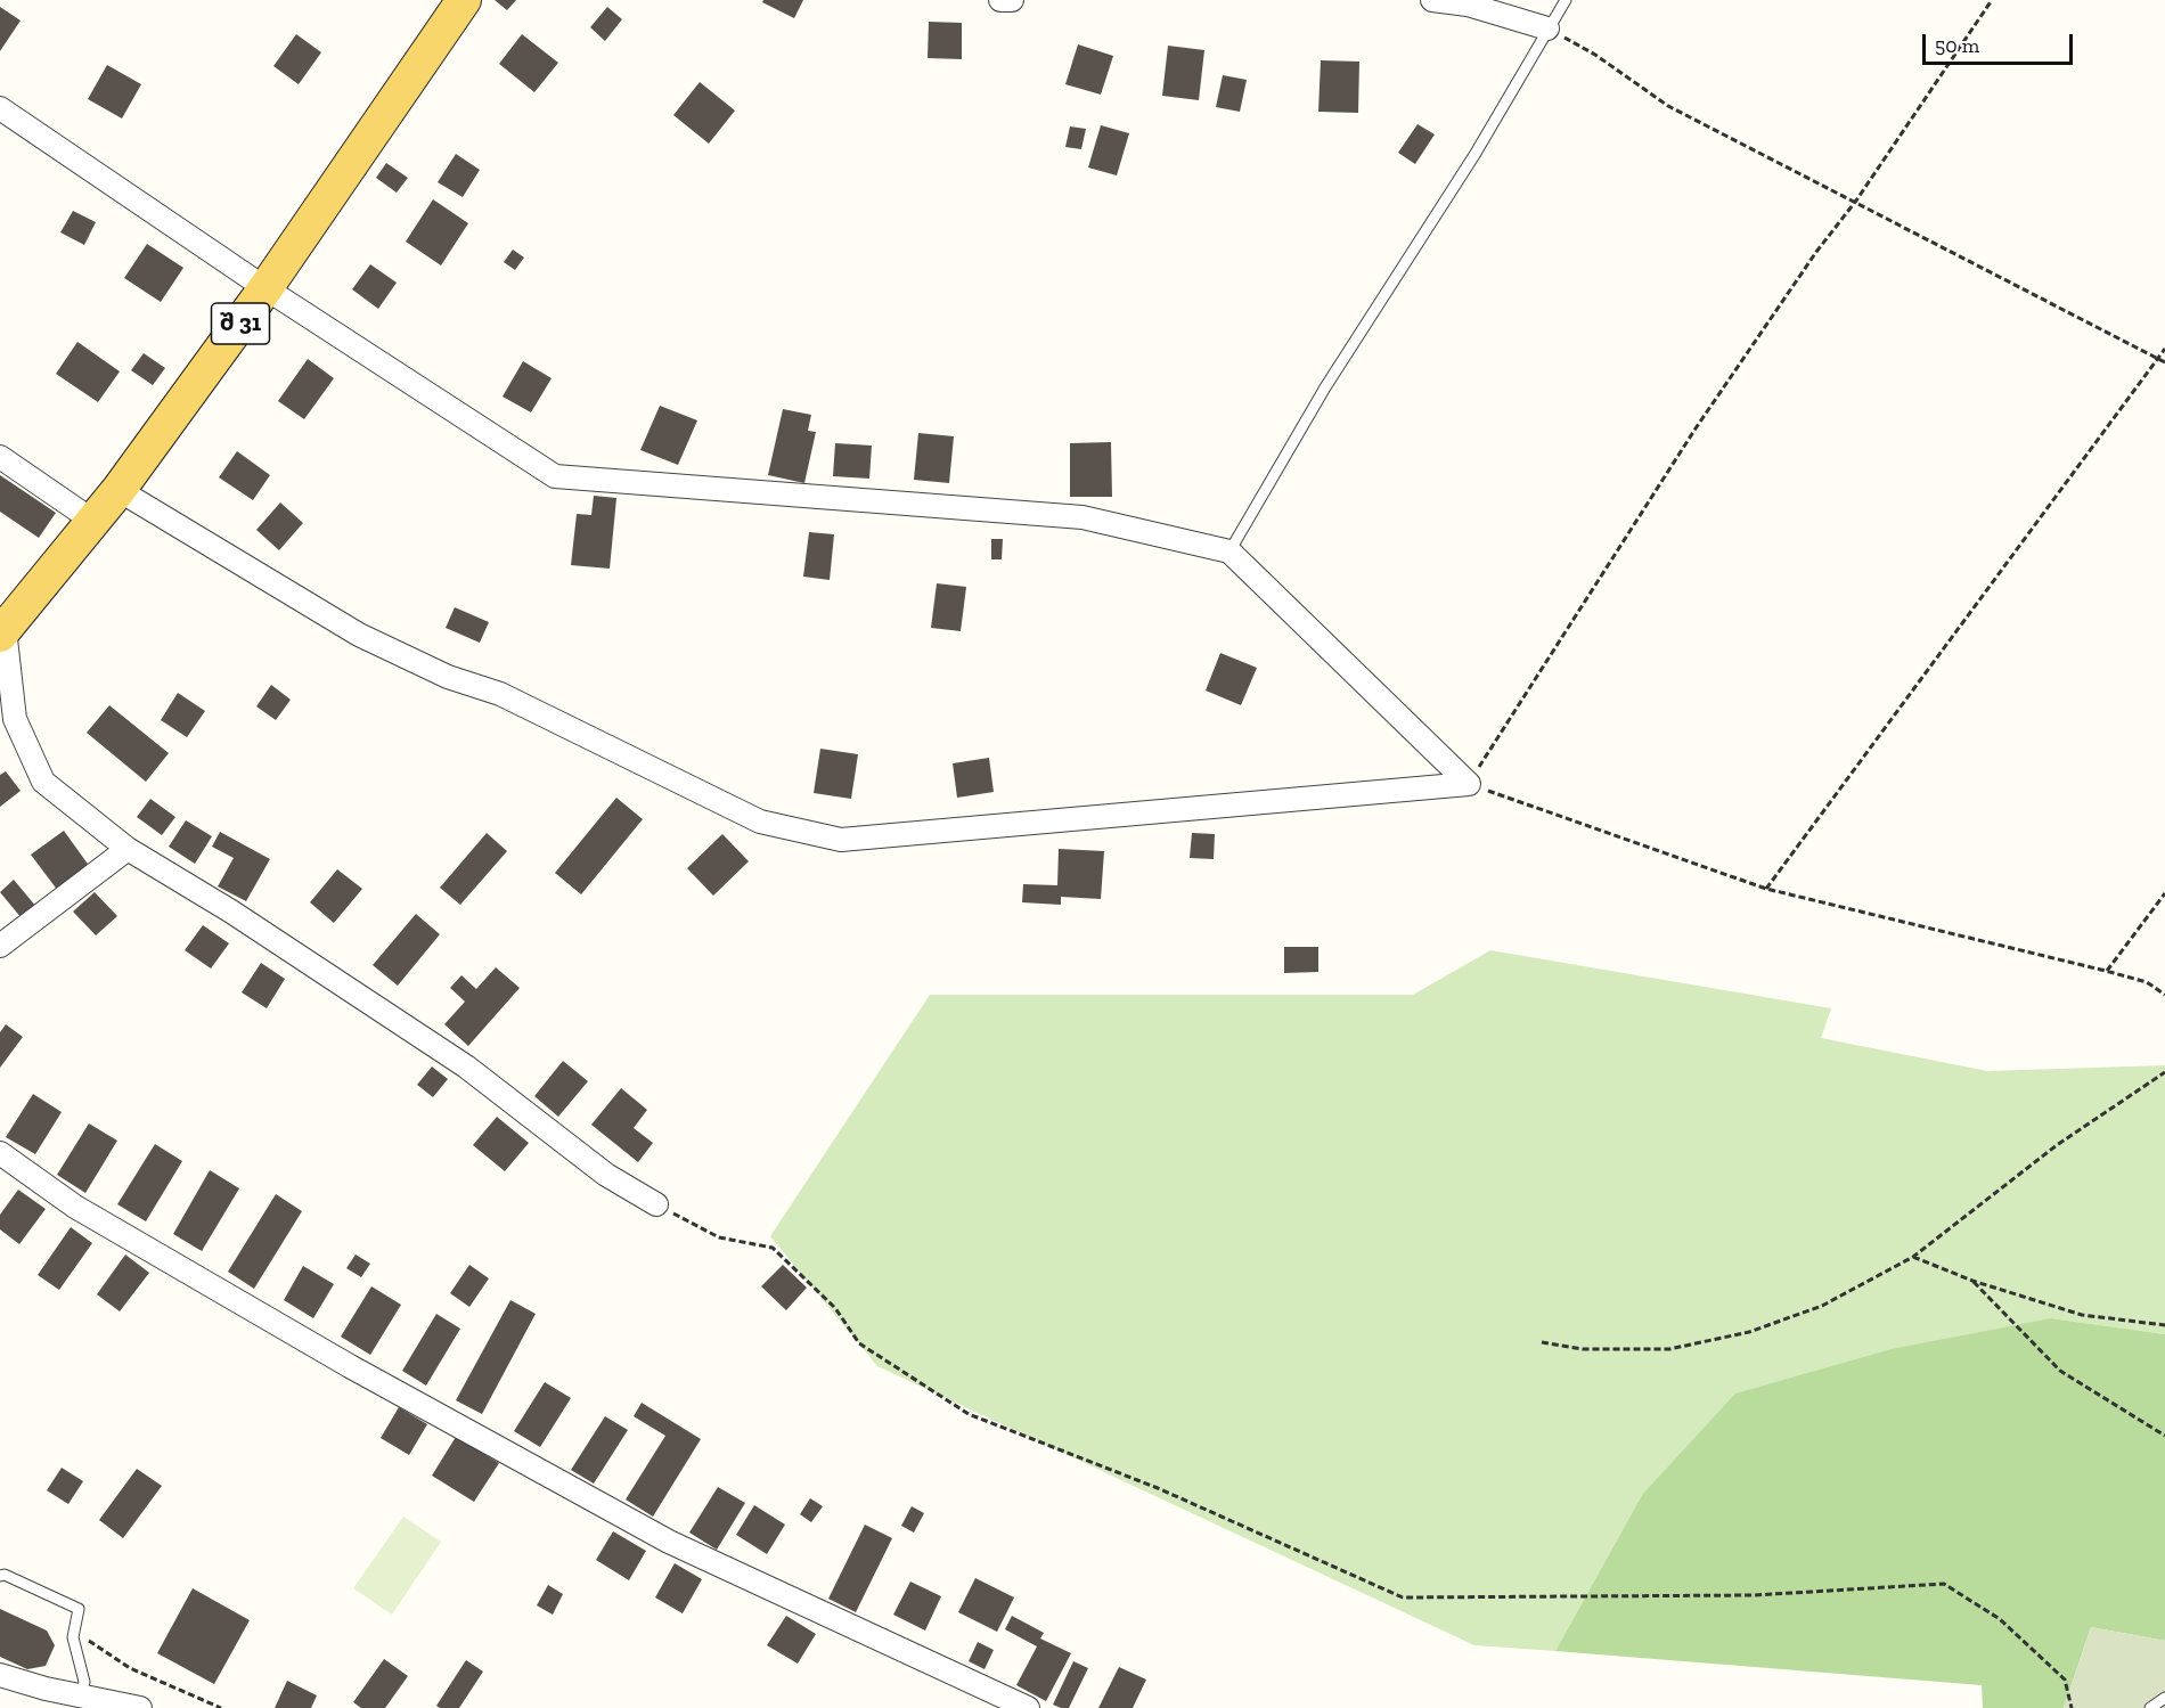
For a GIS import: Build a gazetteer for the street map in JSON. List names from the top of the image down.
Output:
{
  "streets": {
    "main road": ["შ 31"]
  },
  "scale_bar": "50 m"
}
